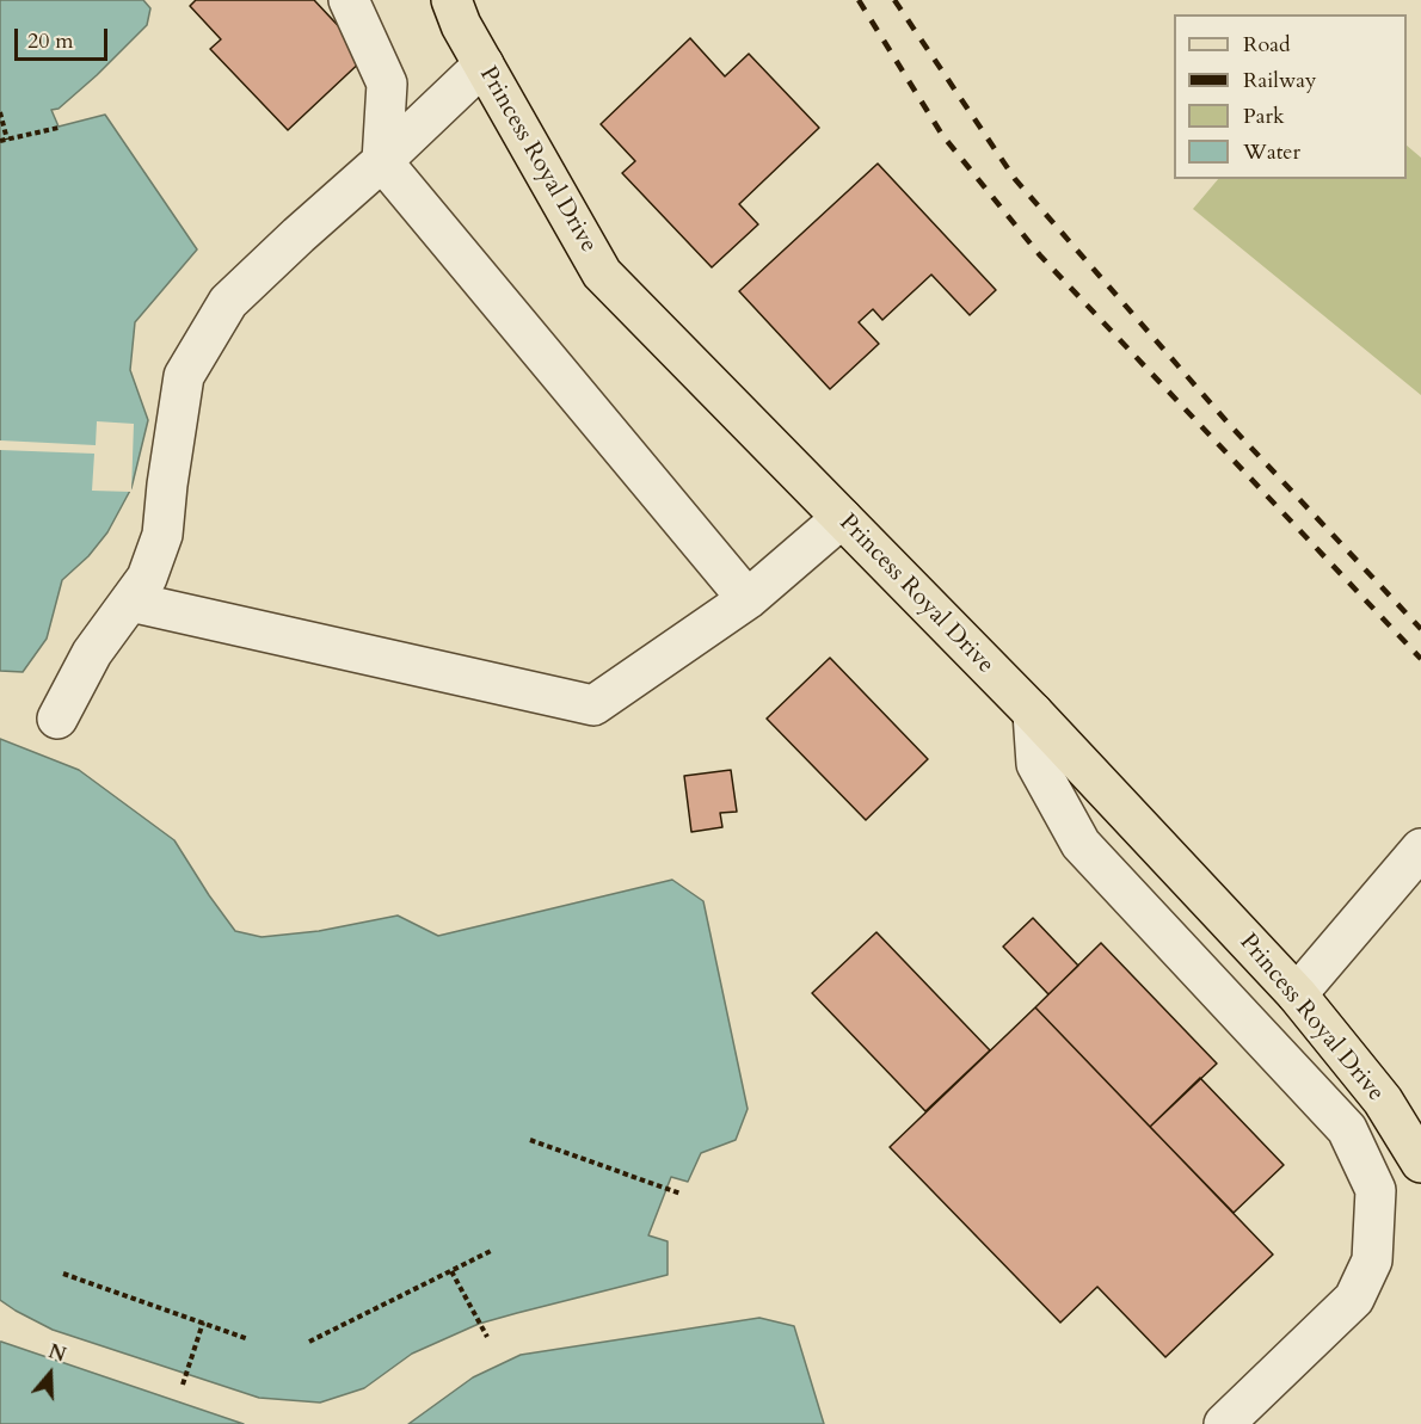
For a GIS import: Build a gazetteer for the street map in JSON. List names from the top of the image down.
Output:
{
  "streets": {
    "main road": ["Princess Royal Drive"]
  },
  "legend": [
    "Road",
    "Railway",
    "Park",
    "Water"
  ],
  "scale_bar": "20 m",
  "north": "top"
}
